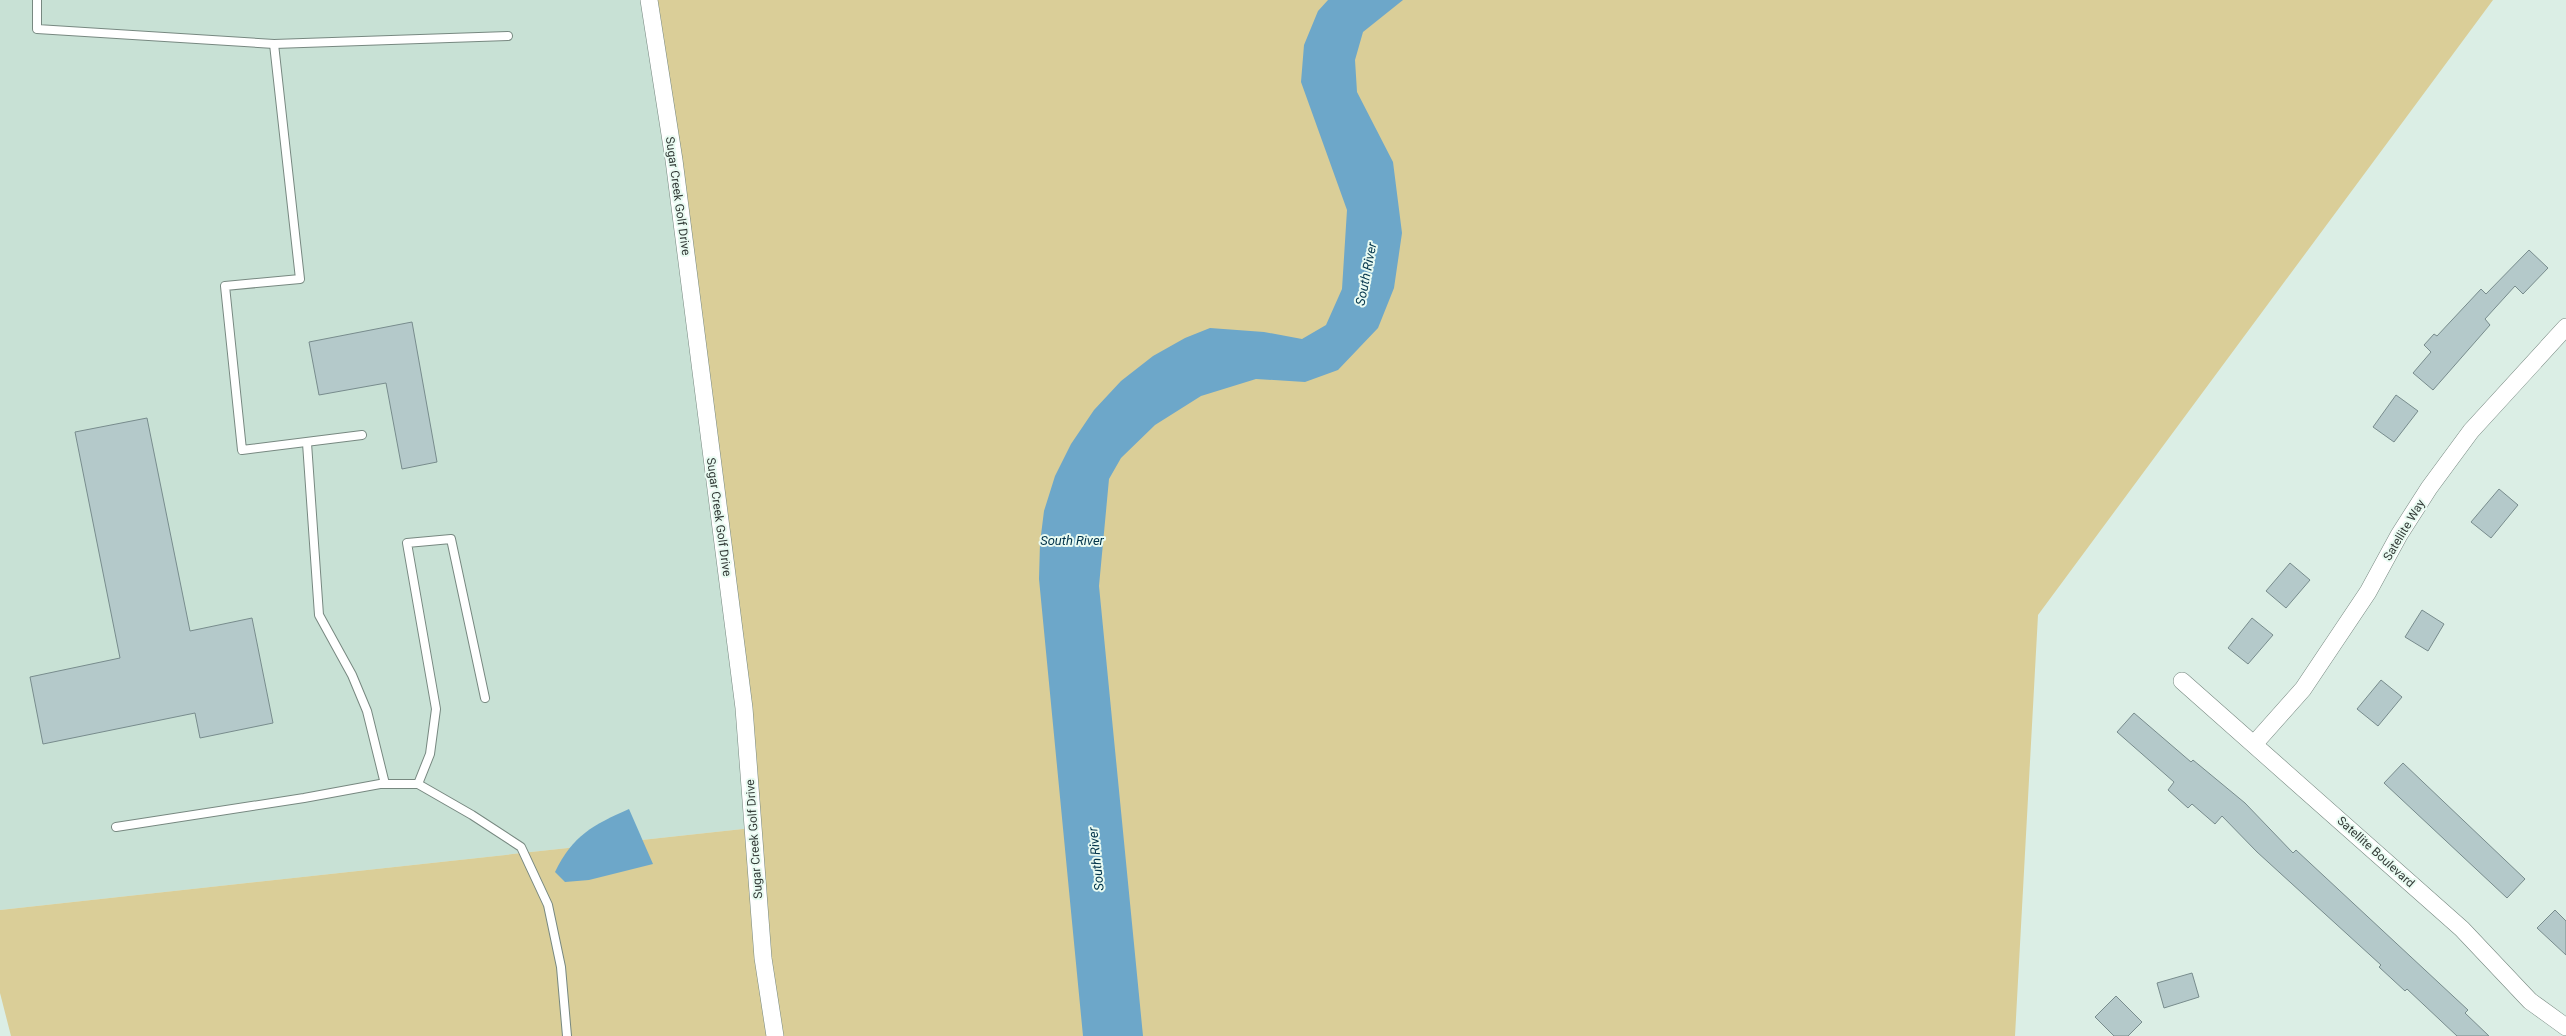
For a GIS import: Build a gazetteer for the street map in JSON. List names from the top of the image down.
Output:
{
  "streets": {
    "street": ["Sugar Creek Golf Drive", "Satellite Way", "Satellite Boulevard"]
  },
  "crossings": [
    ["Satellite Way", "Satellite Boulevard"]
  ],
  "water": ["South River"]
}
